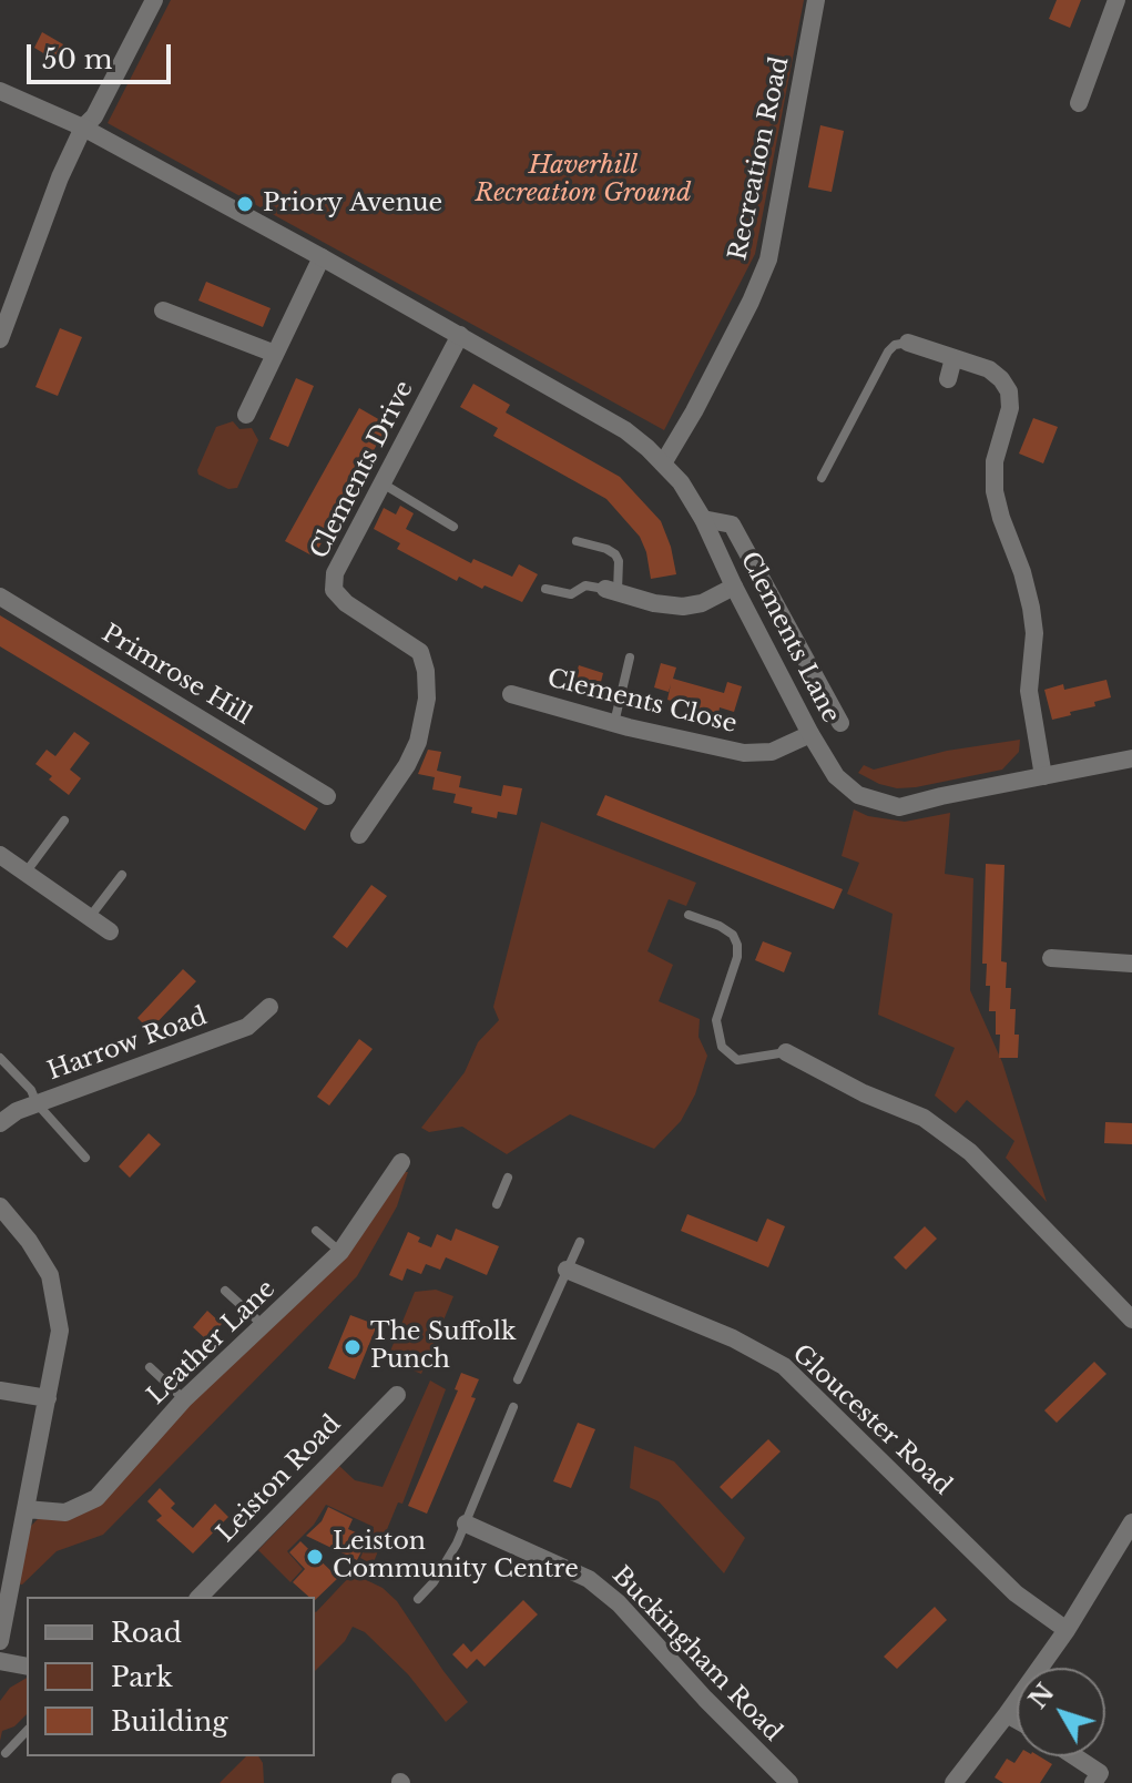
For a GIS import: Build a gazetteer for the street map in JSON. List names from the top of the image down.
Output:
{
  "streets": {
    "street": [
      "Recreation Road",
      "Clements Drive",
      "Clements Lane",
      "Primrose Hill",
      "Clements Close",
      "Harrow Road",
      "Leather Lane",
      "Gloucester Road",
      "Leiston Road",
      "Buckingham Road"
    ]
  },
  "crossings": [
    ["Recreation Road", "Clements Lane"],
    ["Clements Drive", "Clements Lane"],
    ["Clements Lane", "Clements Close"]
  ],
  "parks": ["Haverhill Recreation Ground"],
  "places": ["Priory Avenue", "The Suffolk Punch", "Leiston Community Centre"],
  "legend": ["Road", "Park", "Building"],
  "scale_bar": "50 m",
  "north": "top left"
}
